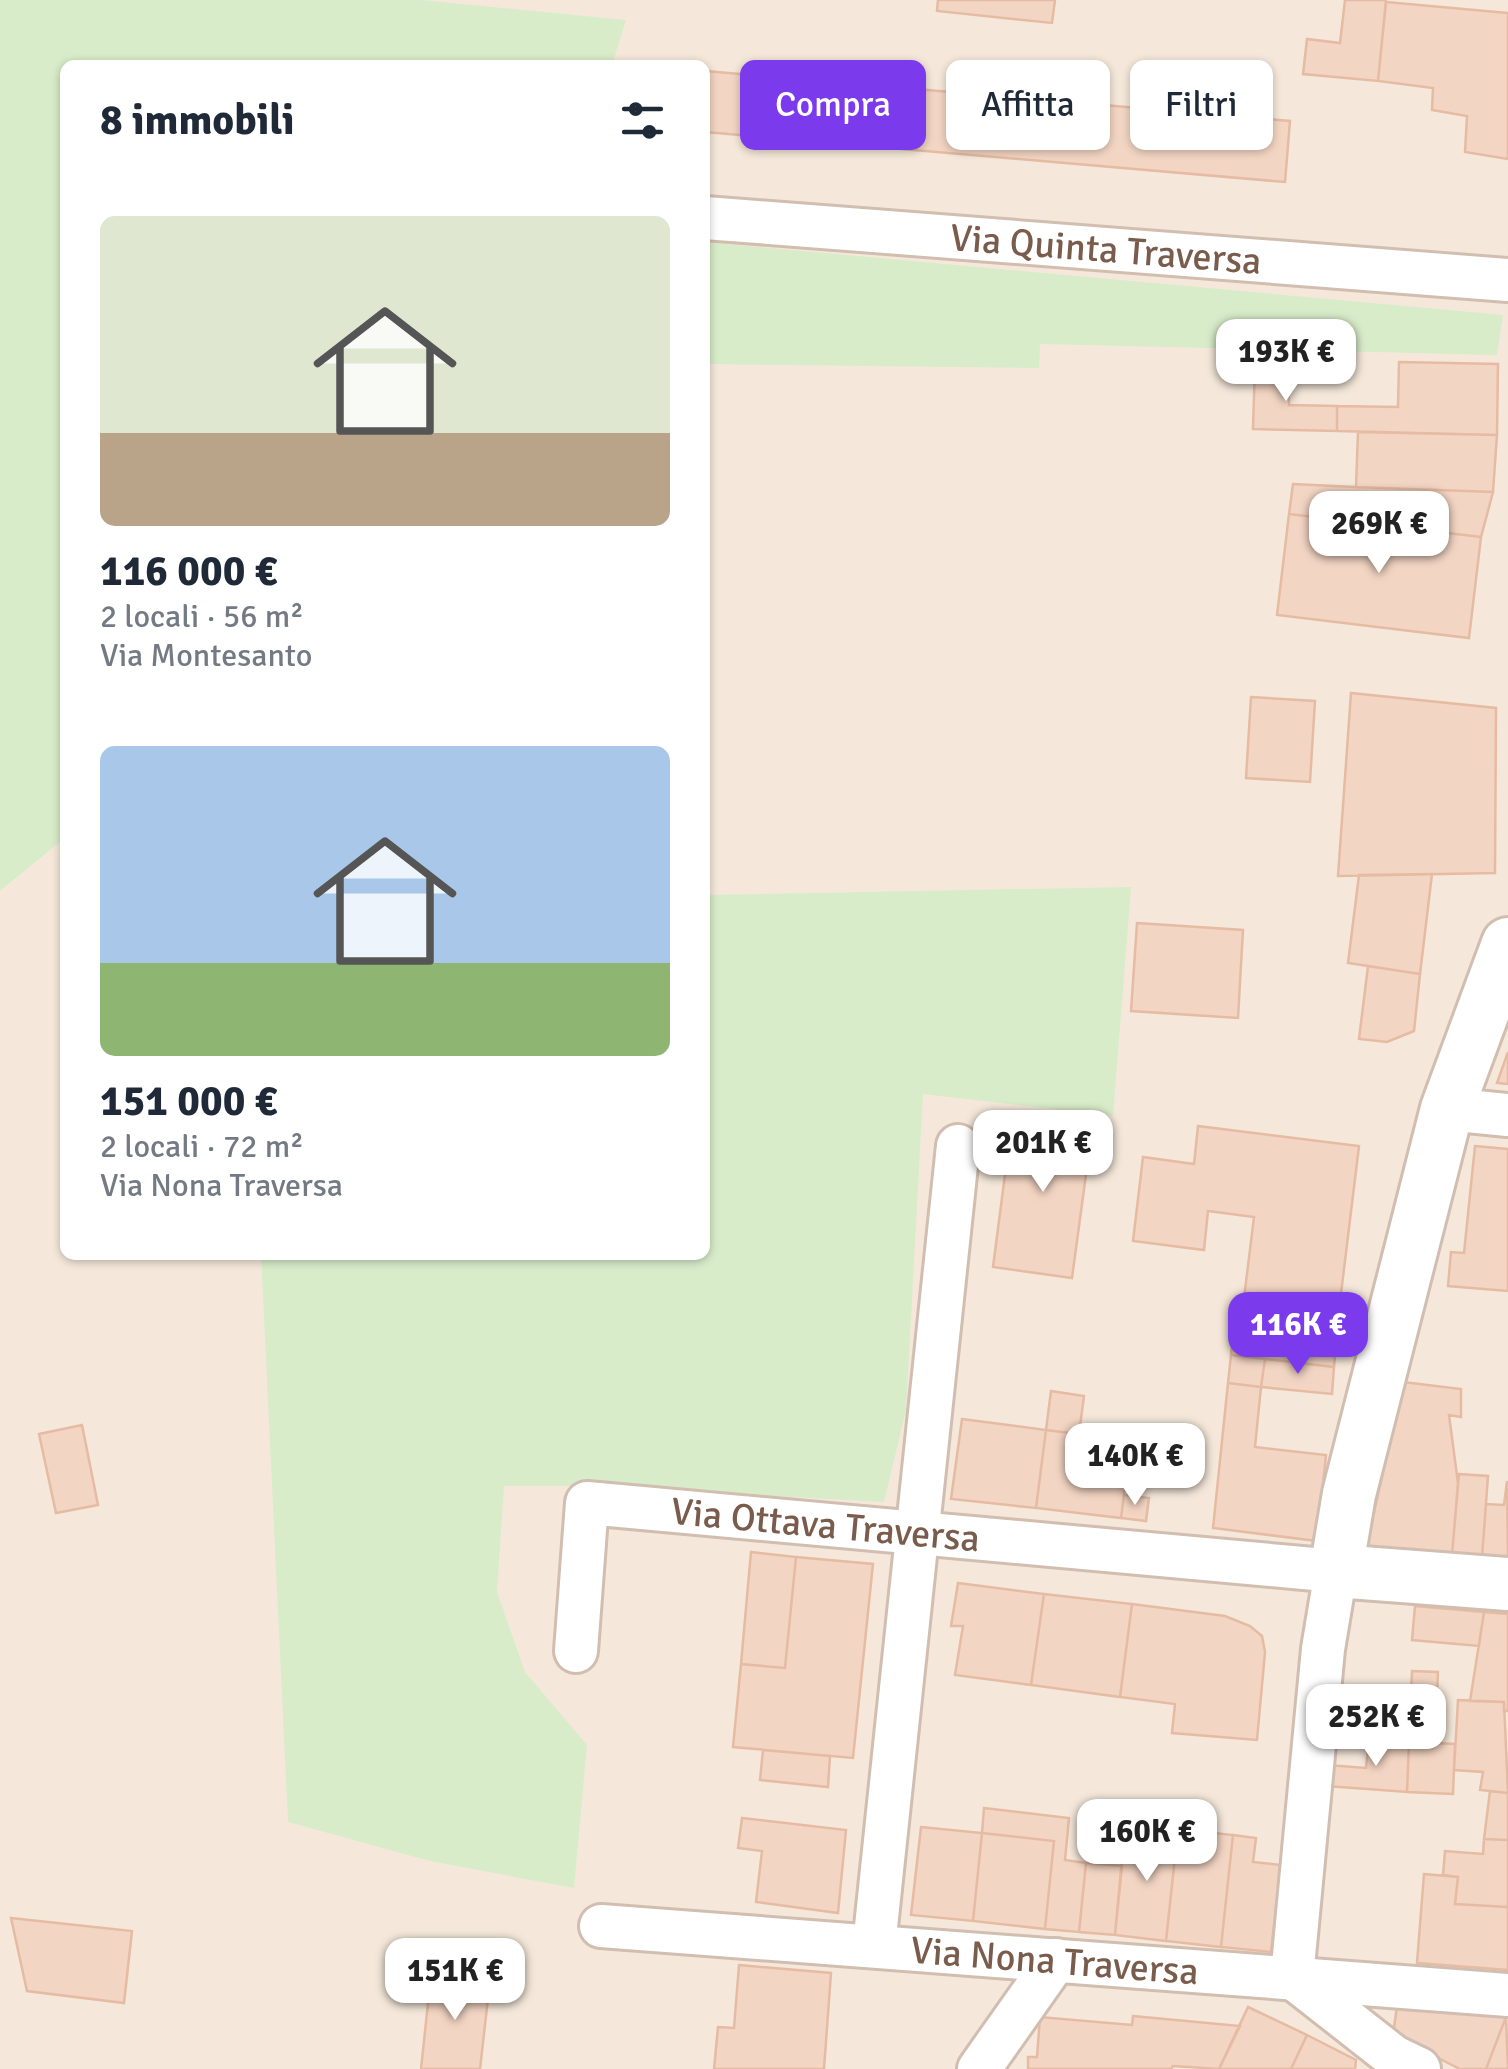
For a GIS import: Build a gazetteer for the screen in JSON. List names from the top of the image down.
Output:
{
  "streets": {
    "street": ["Via Quinta Traversa", "Via Ottava Traversa", "Via Nona Traversa"]
  },
  "page": {
    "chip": ["Compra", "Affitta", "Filtri"],
    "heading": "8 immobili",
    "list": [
      {
        "name": "116 000 €",
        "note": "2 locali · 56 m² · Via Montesanto"
      },
      {
        "name": "151 000 €",
        "note": "2 locali · 72 m² · Via Nona Traversa"
      }
    ],
    "price": [
      "193K €",
      "269K €",
      "201K €",
      "116K €",
      "140K €",
      "252K €",
      "160K €",
      "151K €"
    ]
  }
}
